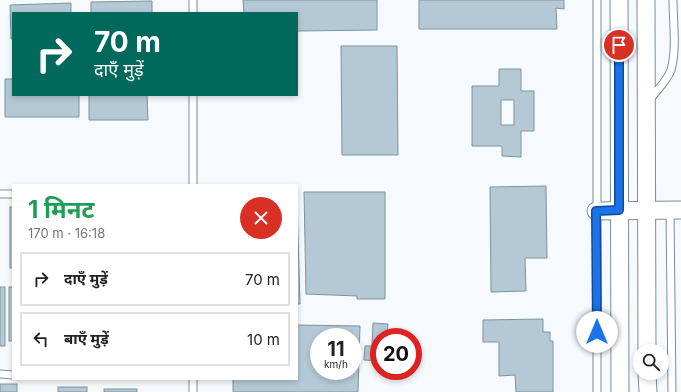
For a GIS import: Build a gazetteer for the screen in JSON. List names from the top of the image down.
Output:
{
  "page": {
    "turn": ["70 m", "दाएँ मुड़ें"],
    "heading": ["1 मिनट", "170 m · 16:18"],
    "list": [
      {
        "name": "दाएँ मुड़ें",
        "value": "70 m"
      },
      {
        "name": "बाएँ मुड़ें",
        "value": "10 m"
      }
    ],
    "speed": "11 km/h",
    "limit": "20"
  }
}
